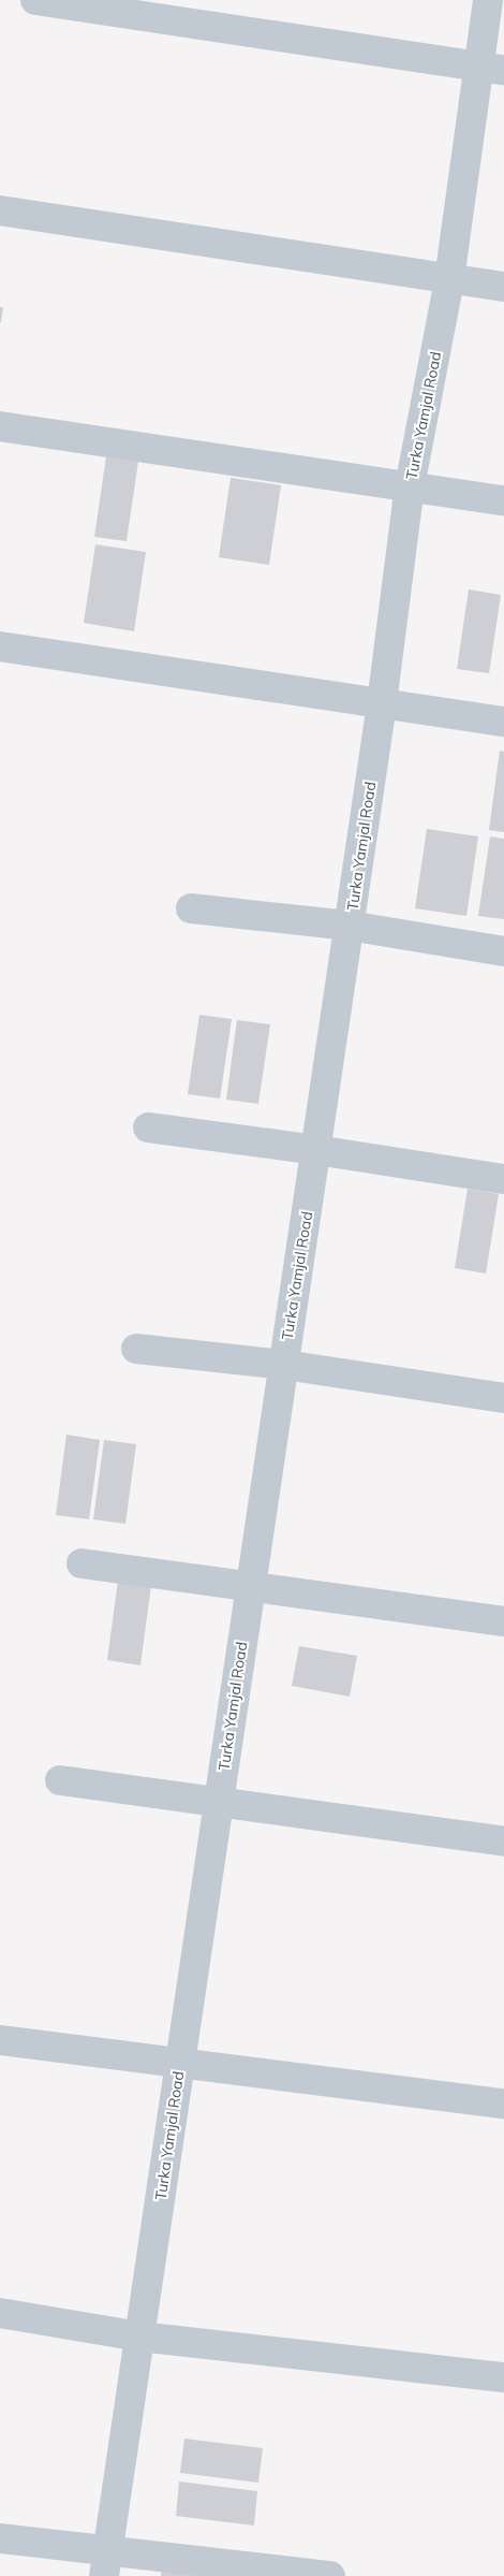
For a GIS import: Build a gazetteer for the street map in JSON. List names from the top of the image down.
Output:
{
  "streets": {
    "street": ["Turka Yamjal Road"]
  }
}
